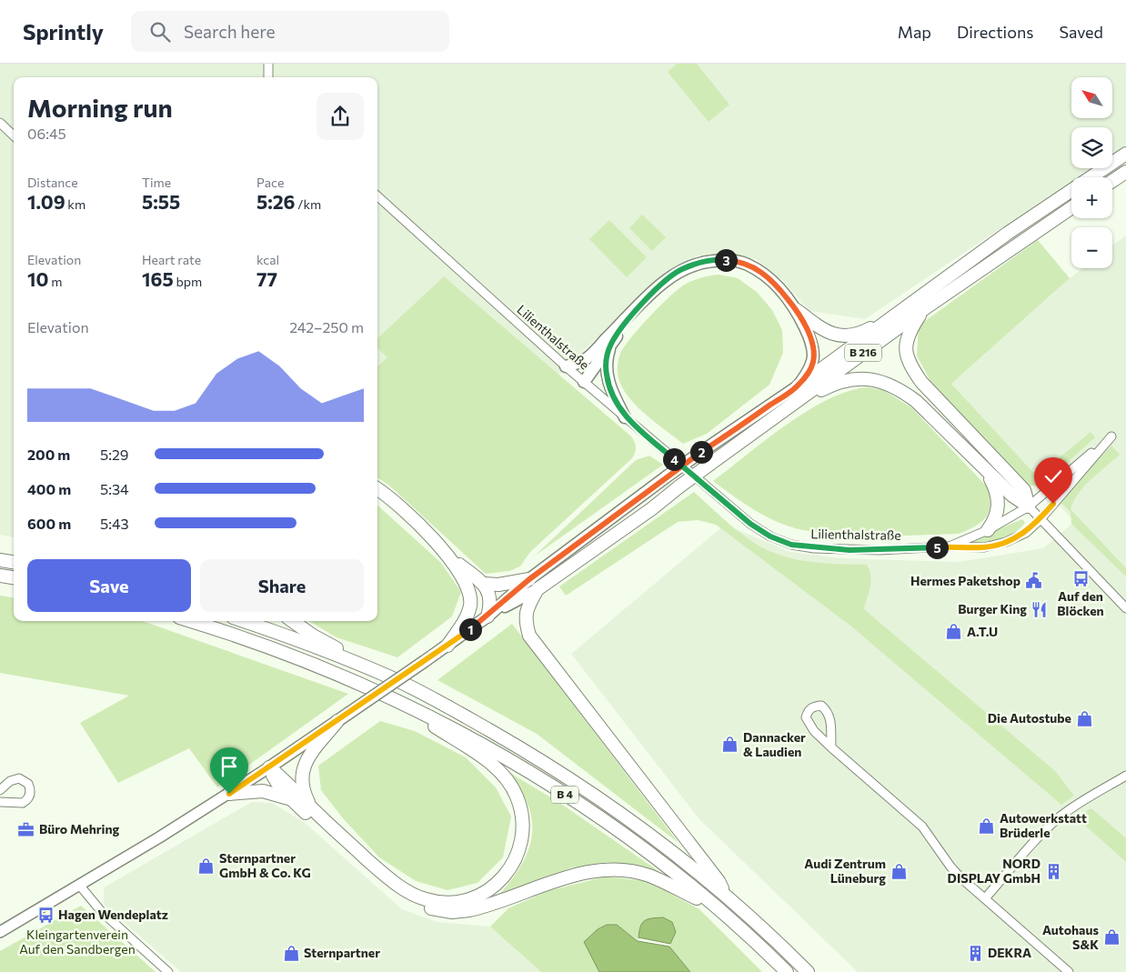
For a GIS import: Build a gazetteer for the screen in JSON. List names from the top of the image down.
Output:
{
  "streets": {
    "highway": ["B 216", "B 4"],
    "street": ["Lilienthalstraße"]
  },
  "parks": ["Kleingartenverein Auf den Sandbergen"],
  "places": {
    "bus stop": ["Auf den Blöcken", "Hagen Wendeplatz"],
    "public building": ["Hermes Paketshop"],
    "restaurant": ["Burger King"],
    "shop": [
      "A.T.U",
      "Die Autostube",
      "Dannacker & Laudien",
      "Autowerkstatt Brüderle",
      "Sternpartner GmbH & Co. KG",
      "Audi Zentrum Lüneburg",
      "Autohaus S&K",
      "Sternpartner"
    ],
    "office": ["Büro Mehring"],
    "building": ["NORD DISPLAY GmbH", "DEKRA"]
  },
  "north": "top left",
  "page": {
    "header": "Sprintly",
    "search": "Search here",
    "nav": ["Map", "Directions", "Saved"],
    "map_buttons": ["+", "−"],
    "heading": ["Morning run", "06:45"],
    "stats": [
      ["Distance", "1.09 km"],
      ["Time", "5:55"],
      ["Pace", "5:26 /km"],
      ["Elevation", "10 m"],
      ["Heart rate", "165 bpm"],
      ["kcal", "77"]
    ],
    "pins": [
      "3",
      "2",
      "4",
      "5",
      "1"
    ],
    "chart": ["Elevation", "242–250 m"],
    "list": [
      {
        "name": "200 m",
        "note": "5:29"
      },
      {
        "name": "400 m",
        "note": "5:34"
      },
      {
        "name": "600 m",
        "note": "5:43"
      }
    ],
    "buttons": ["Save", "Share"]
  }
}
